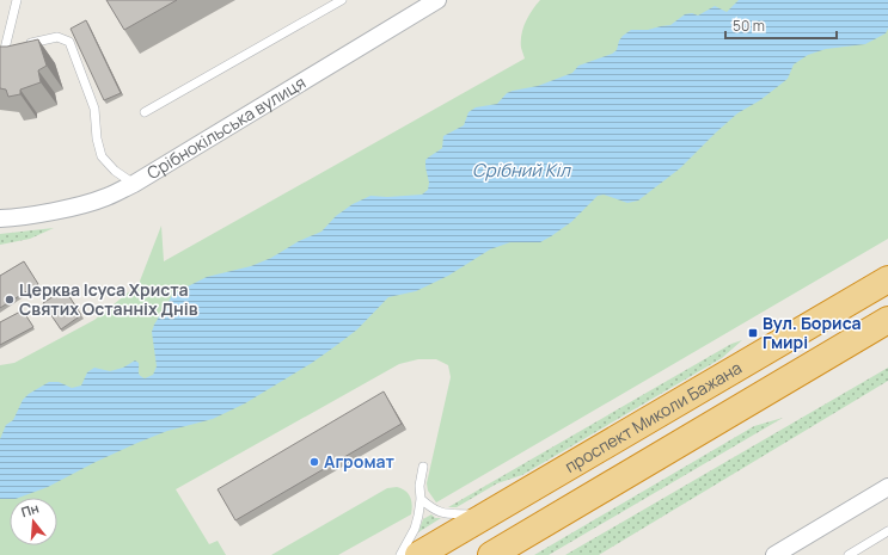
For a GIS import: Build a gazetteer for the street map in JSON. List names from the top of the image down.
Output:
{
  "streets": {
    "highway": ["проспект Миколи Бажана"],
    "street": ["Срібнокільська вулиця"]
  },
  "water": ["Срібний Кіл"],
  "places": {
    "other": ["Церква Ісуса Христа Святих Останніх Днів", "Агромат"],
    "transit": ["Вул. Бориса Гмирі"]
  },
  "scale_bar": "50 m",
  "north": "top"
}
